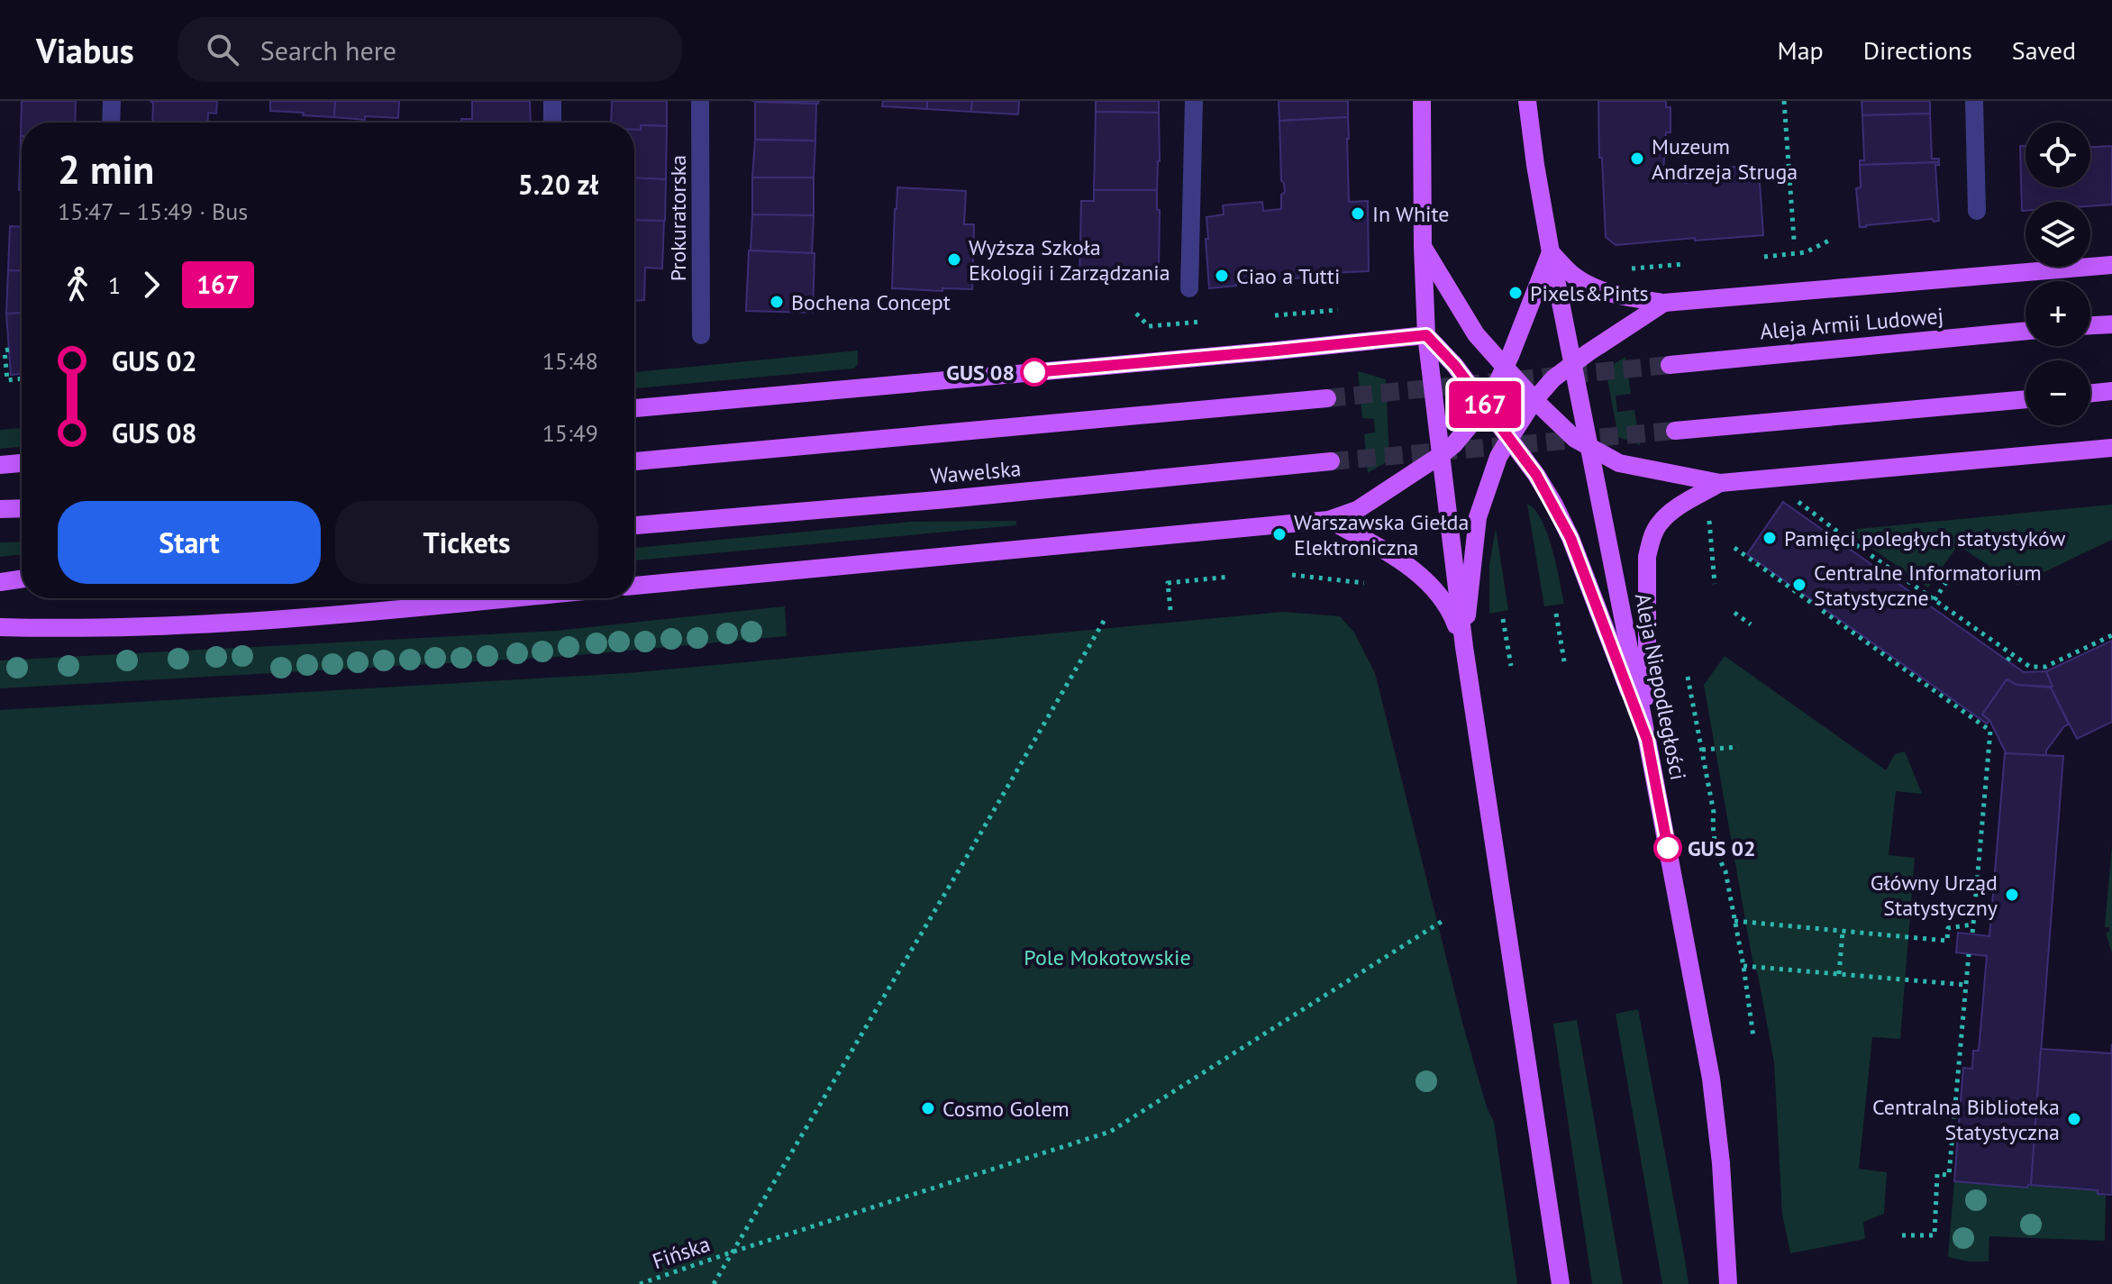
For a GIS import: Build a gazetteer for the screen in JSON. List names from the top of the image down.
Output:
{
  "streets": {
    "main road": ["Aleja Armii Ludowej", "Wawelska", "Aleja Niepodległości"],
    "street": ["Prokuratorska"],
    "path": ["Fińska"]
  },
  "parks": ["Pole Mokotowskie"],
  "places": [
    "Muzeum Andrzeja Struga",
    "In White",
    "Wyższa Szkoła Ekologii i Zarządzania",
    "Ciao a Tutti",
    "Pixels&Pints",
    "Bochena Concept",
    "GUS 08",
    "Warszawska Giełda Elektroniczna",
    "Pamięci poległych statystyków",
    "Centralne Informatorium Statystyczne",
    "GUS 02",
    "Główny Urząd Statystyczny",
    "Cosmo Golem",
    "Centralna Biblioteka Statystyczna"
  ],
  "lines": ["bus line 167"],
  "page": {
    "header": "Viabus",
    "search": "Search here",
    "nav": ["Map", "Directions", "Saved"],
    "on_map": "167",
    "map_buttons": ["+", "−"],
    "heading": ["2 min", "15:47 – 15:49 · Bus", "5.20 zł"],
    "legs": ["1", "167"],
    "list": [
      {
        "name": "GUS 02",
        "value": "15:48"
      },
      {
        "name": "GUS 08",
        "value": "15:49"
      }
    ],
    "buttons": ["Start", "Tickets"]
  }
}
